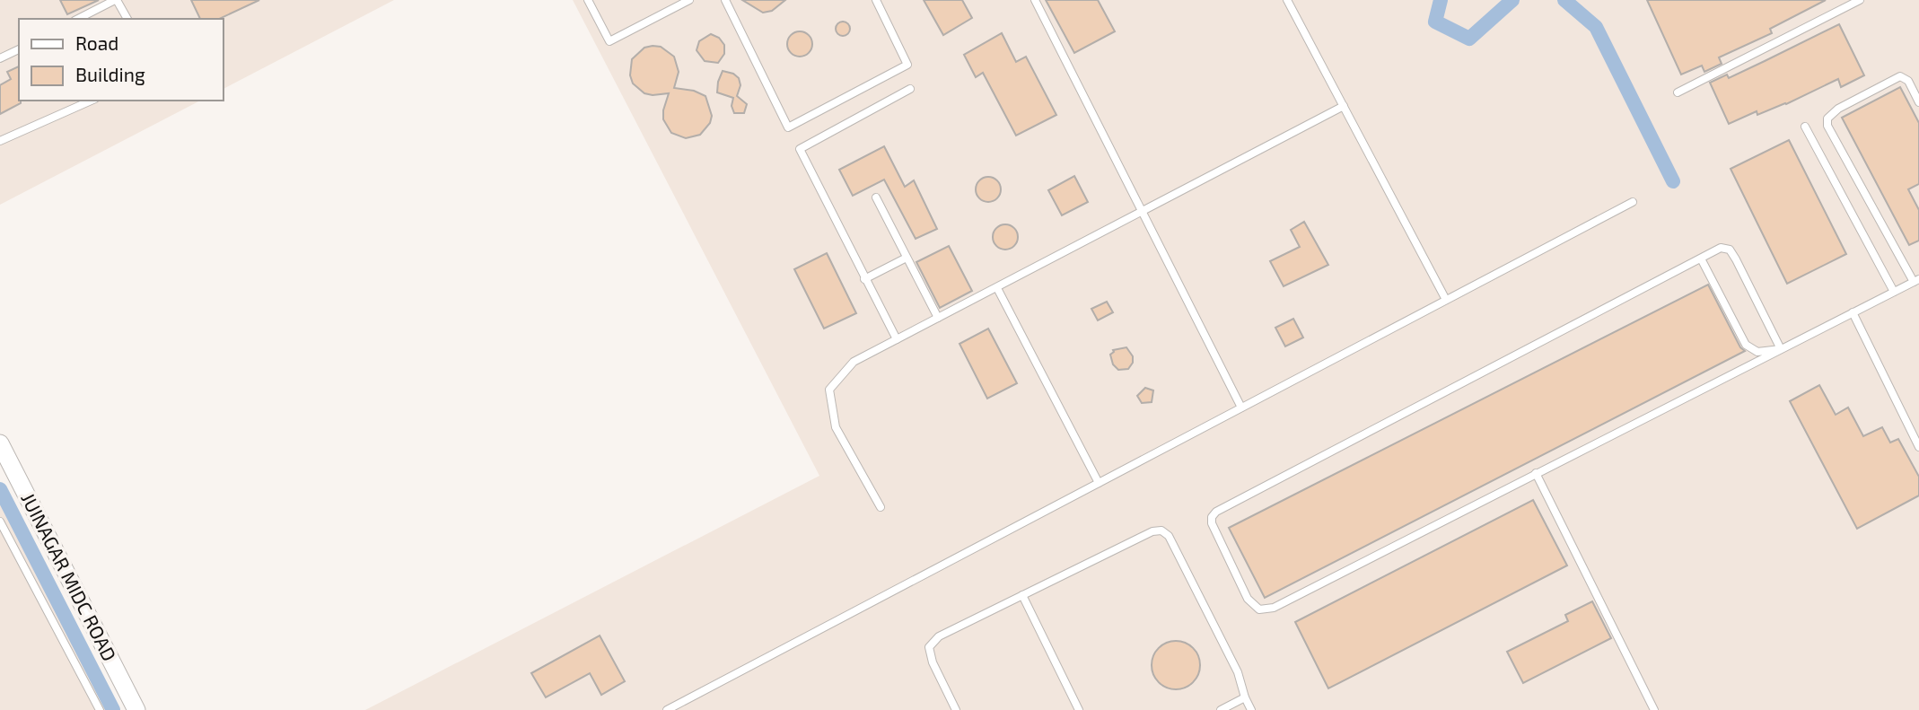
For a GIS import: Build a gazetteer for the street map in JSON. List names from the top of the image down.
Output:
{
  "streets": {
    "street": ["JUINAGAR MIDC ROAD"]
  },
  "legend": ["Road", "Building"]
}
